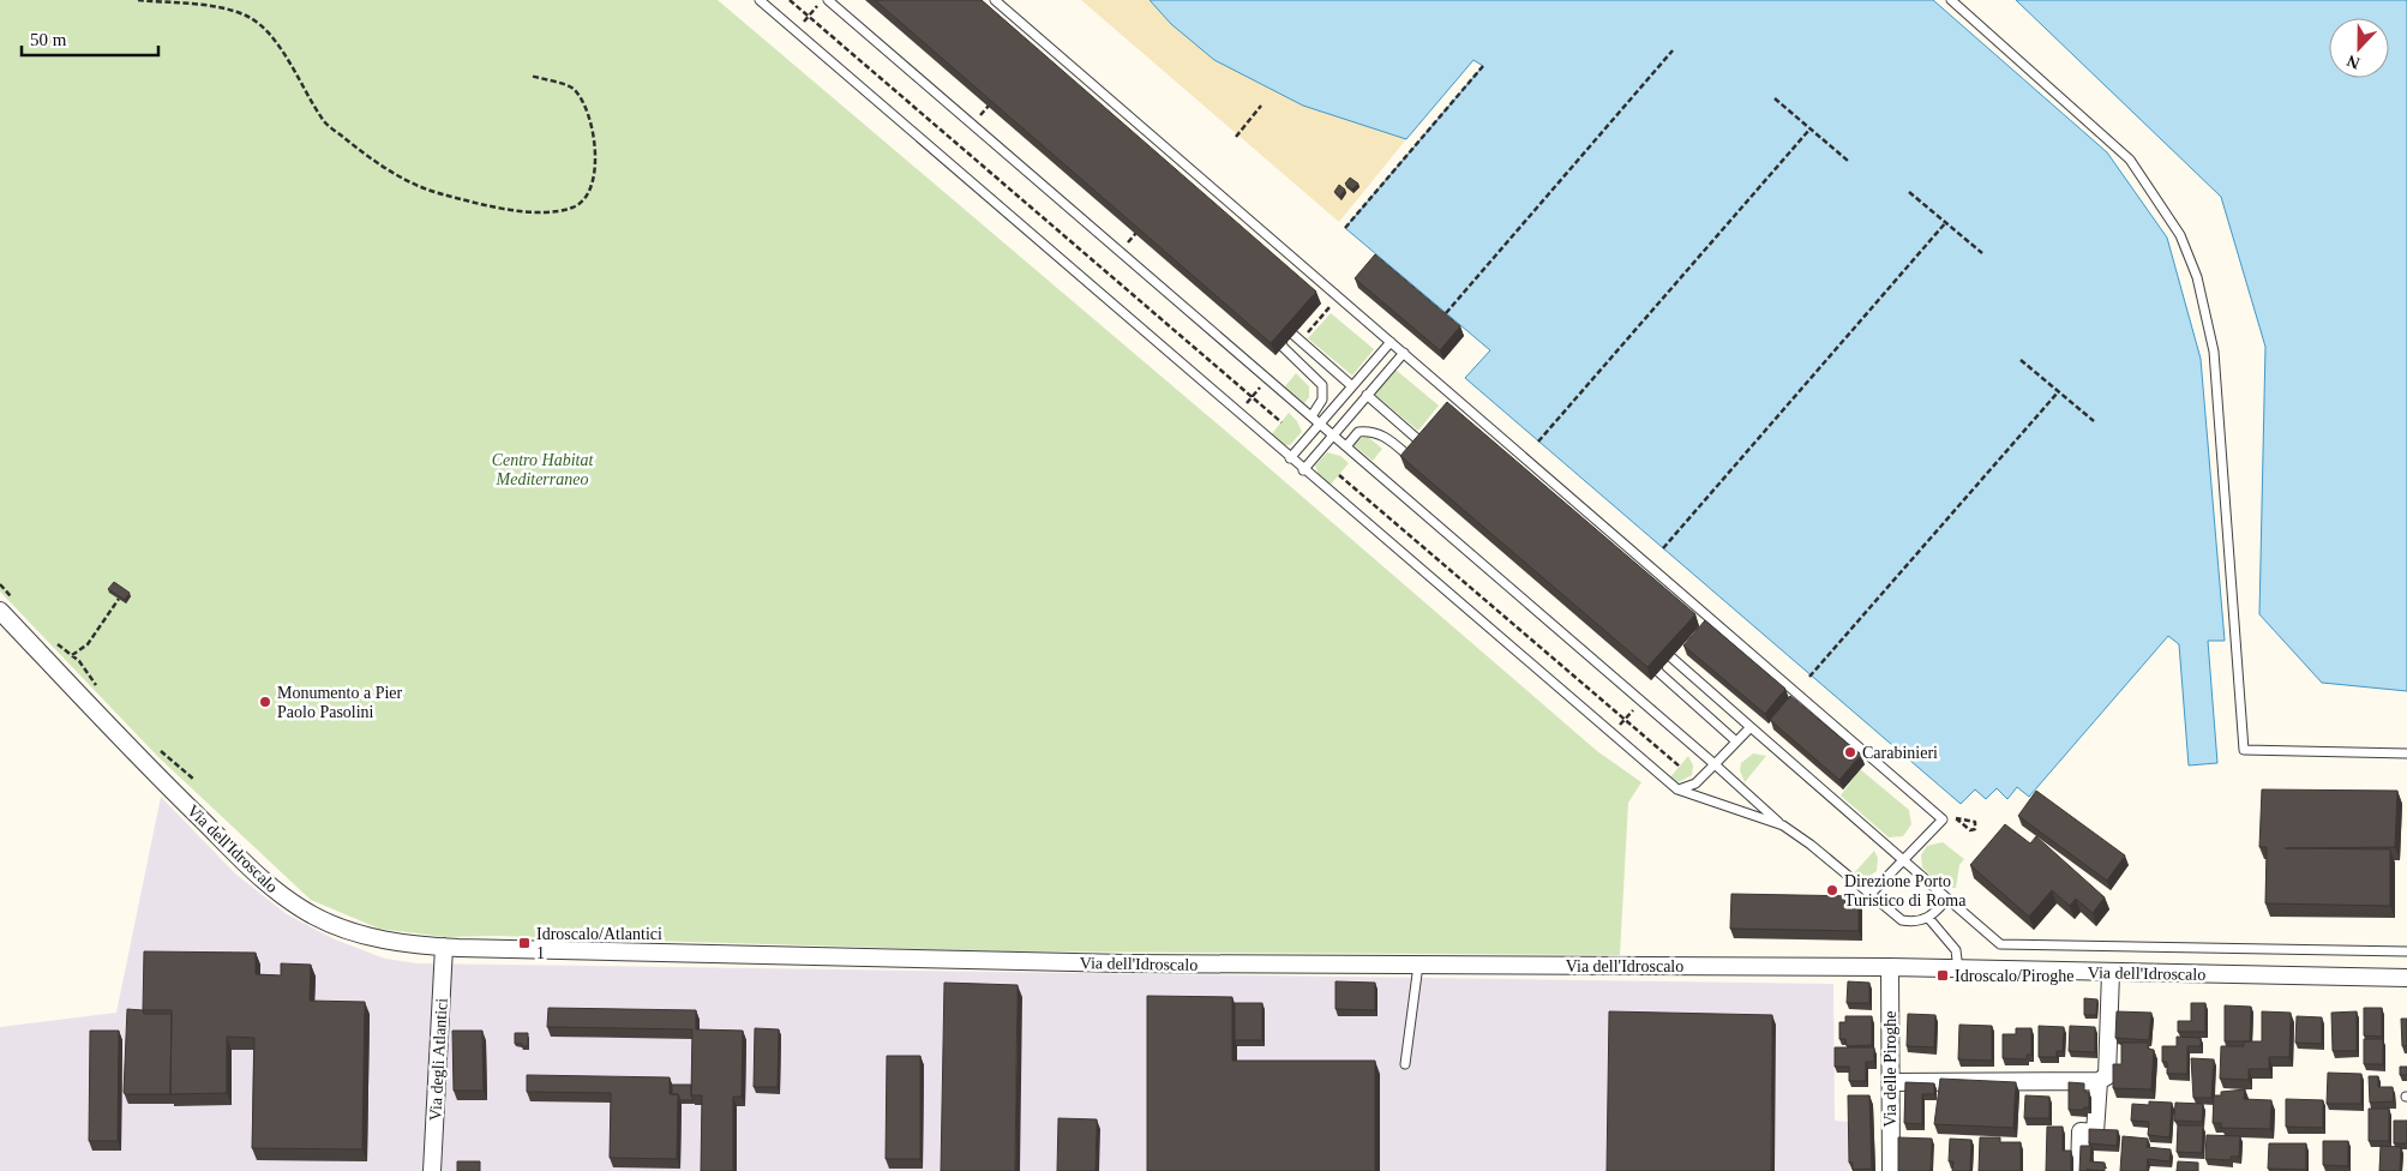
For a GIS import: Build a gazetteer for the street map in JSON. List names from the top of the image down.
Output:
{
  "streets": {
    "street": ["Via dell'Idroscalo", "Via degli Atlantici", "Via delle Piroghe"]
  },
  "crossings": [
    ["Via dell'Idroscalo", "Via degli Atlantici"],
    ["Via dell'Idroscalo", "Via delle Piroghe"]
  ],
  "parks": ["Centro Habitat Mediterraneo"],
  "places": {
    "other": ["Monumento a Pier Paolo Pasolini", "Carabinieri", "Direzione Porto Turistico di Roma"],
    "transit": ["Idroscalo/Atlantici 1", "Idroscalo/Piroghe"]
  },
  "scale_bar": "50 m",
  "north": "bottom"
}
